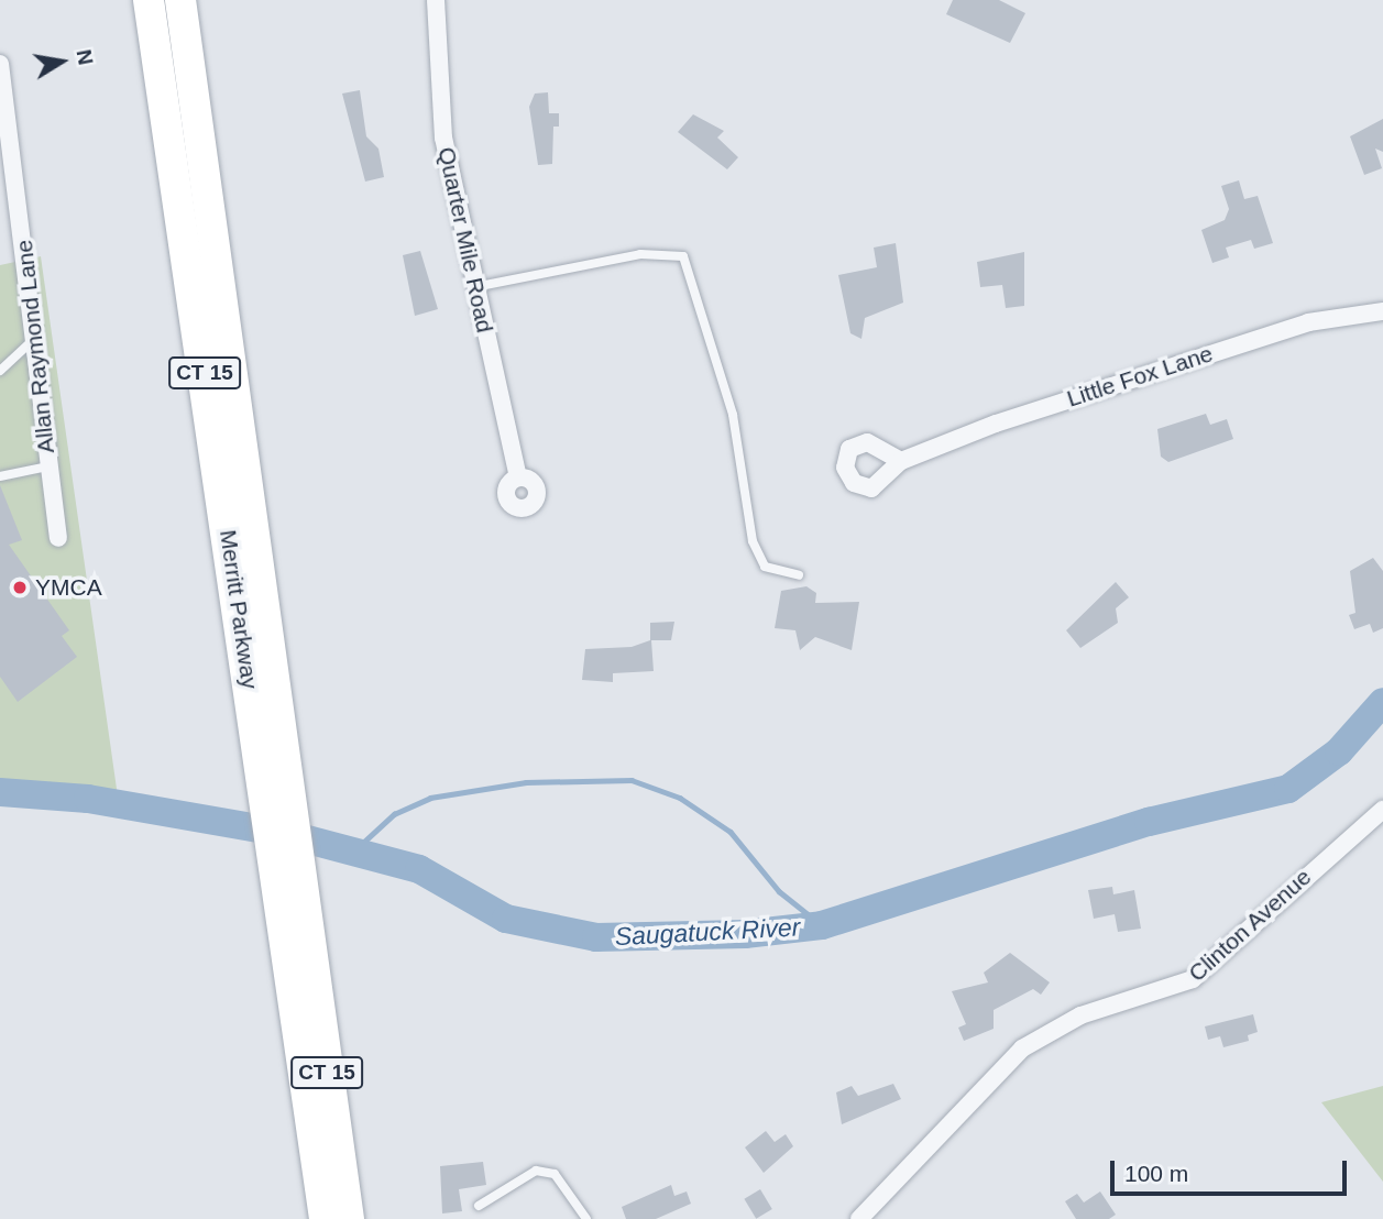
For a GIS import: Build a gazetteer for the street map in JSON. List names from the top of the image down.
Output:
{
  "streets": {
    "highway": ["CT 15", "Merritt Parkway"],
    "street": [
      "Quarter Mile Road",
      "Allan Raymond Lane",
      "Little Fox Lane",
      "Clinton Avenue"
    ]
  },
  "water": ["Saugatuck River"],
  "places": ["YMCA"],
  "scale_bar": "100 m",
  "north": "right"
}
